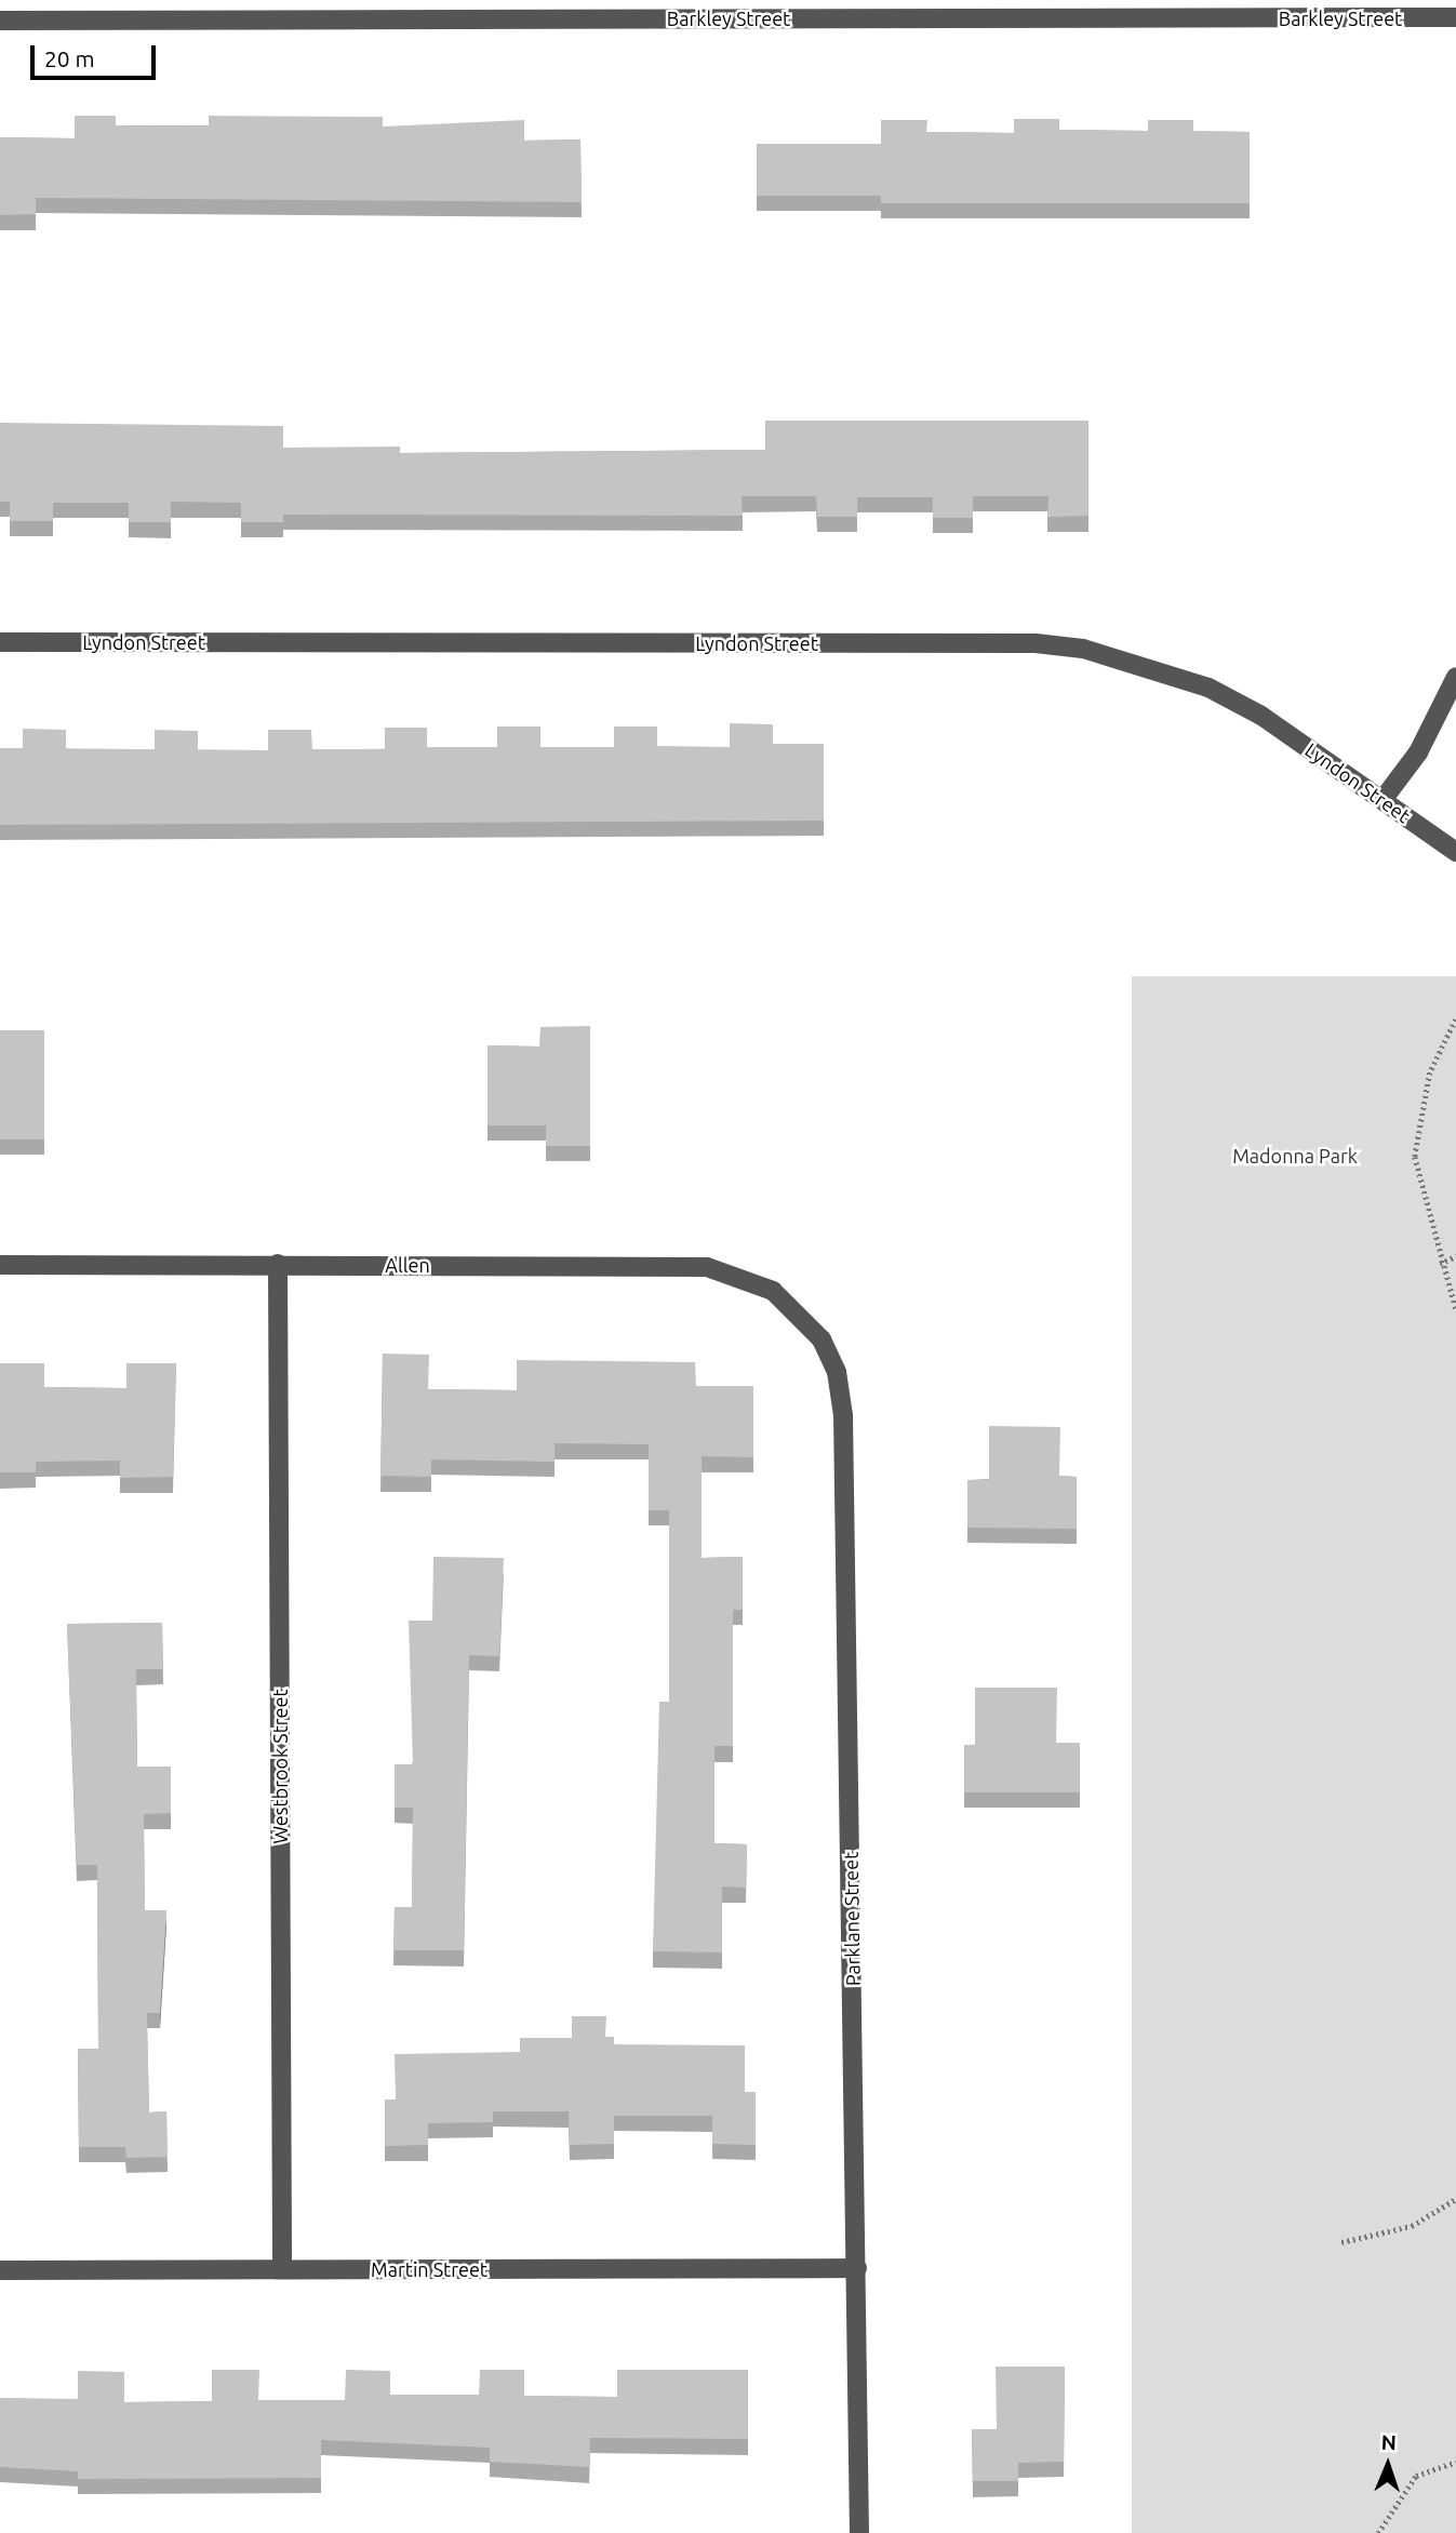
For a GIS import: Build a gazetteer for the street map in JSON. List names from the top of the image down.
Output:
{
  "streets": {
    "street": [
      "Barkley Street",
      "Lyndon Street",
      "Allen",
      "Westbrook Street",
      "Parklane Street",
      "Martin Street"
    ]
  },
  "crossings": [
    ["Allen", "Westbrook Street"],
    ["Allen", "Parklane Street"],
    ["Westbrook Street", "Martin Street"],
    ["Parklane Street", "Martin Street"]
  ],
  "parks": ["Madonna Park"],
  "scale_bar": "20 m",
  "north": "top"
}
